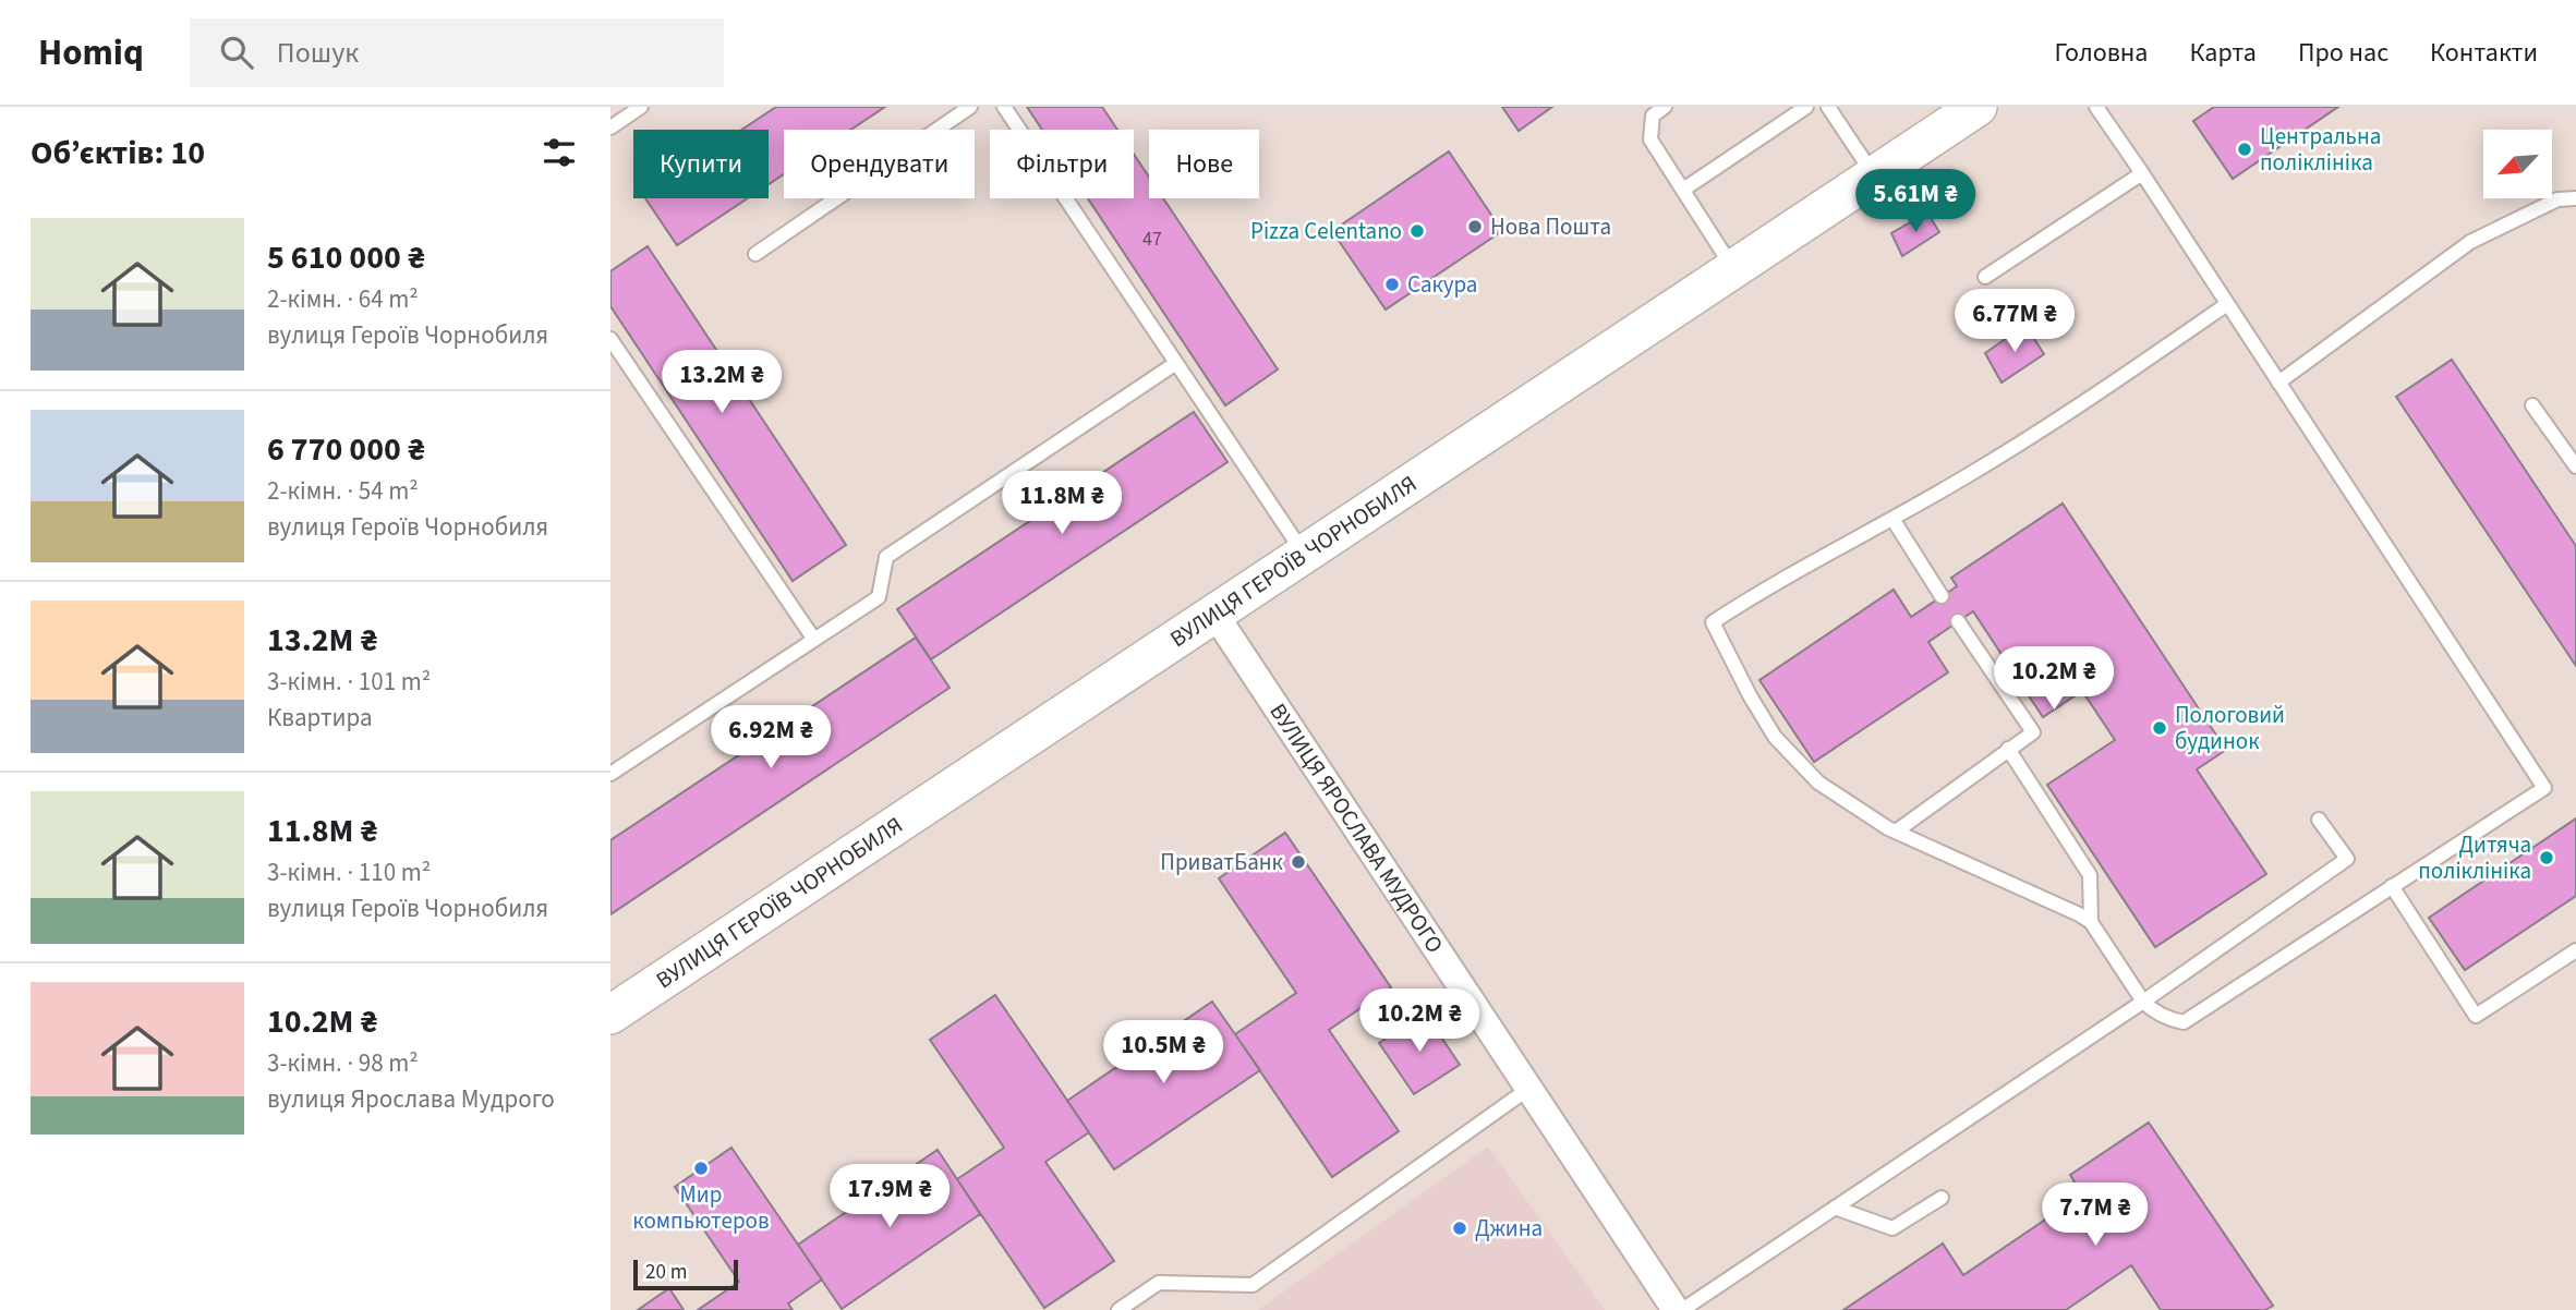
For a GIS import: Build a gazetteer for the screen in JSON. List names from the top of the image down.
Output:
{
  "streets": {
    "street": ["ВУЛИЦЯ ГЕРОЇВ ЧОРНОБИЛЯ", "ВУЛИЦЯ ЯРОСЛАВА МУДРОГО"]
  },
  "crossings": [
    ["ВУЛИЦЯ ГЕРОЇВ ЧОРНОБИЛЯ", "ВУЛИЦЯ ЯРОСЛАВА МУДРОГО"]
  ],
  "places": [
    "Центральна поліклініка",
    "Нова Пошта",
    "Pizza Celentano",
    "Сакура",
    "Пологовий будинок",
    "Дитяча поліклініка",
    "ПриватБанк",
    "Мир компьютеров",
    "Джина"
  ],
  "house_numbers": ["47"],
  "scale_bar": "20 m",
  "north": "bottom left",
  "page": {
    "header": "Homiq",
    "search": "Пошук",
    "nav": [
      "Головна",
      "Карта",
      "Про нас",
      "Контакти"
    ],
    "heading": "Об’єктів: 10",
    "chip": [
      "Купити",
      "Орендувати",
      "Фільтри",
      "Нове"
    ],
    "price": [
      "5.61M ₴",
      "6.77M ₴",
      "13.2M ₴",
      "11.8M ₴",
      "10.2M ₴",
      "6.92M ₴",
      "10.2M ₴",
      "10.5M ₴",
      "17.9M ₴",
      "7.7M ₴"
    ],
    "list": [
      {
        "name": "5 610 000 ₴",
        "note": "2-кімн. · 64 m² · вулиця Героїв Чорнобиля"
      },
      {
        "name": "6 770 000 ₴",
        "note": "2-кімн. · 54 m² · вулиця Героїв Чорнобиля"
      },
      {
        "name": "13.2M ₴",
        "note": "3-кімн. · 101 m² · Квартира"
      },
      {
        "name": "11.8M ₴",
        "note": "3-кімн. · 110 m² · вулиця Героїв Чорнобиля"
      },
      {
        "name": "10.2M ₴",
        "note": "3-кімн. · 98 m² · вулиця Ярослава Мудрого"
      }
    ],
    "scale": "20 m"
  }
}
